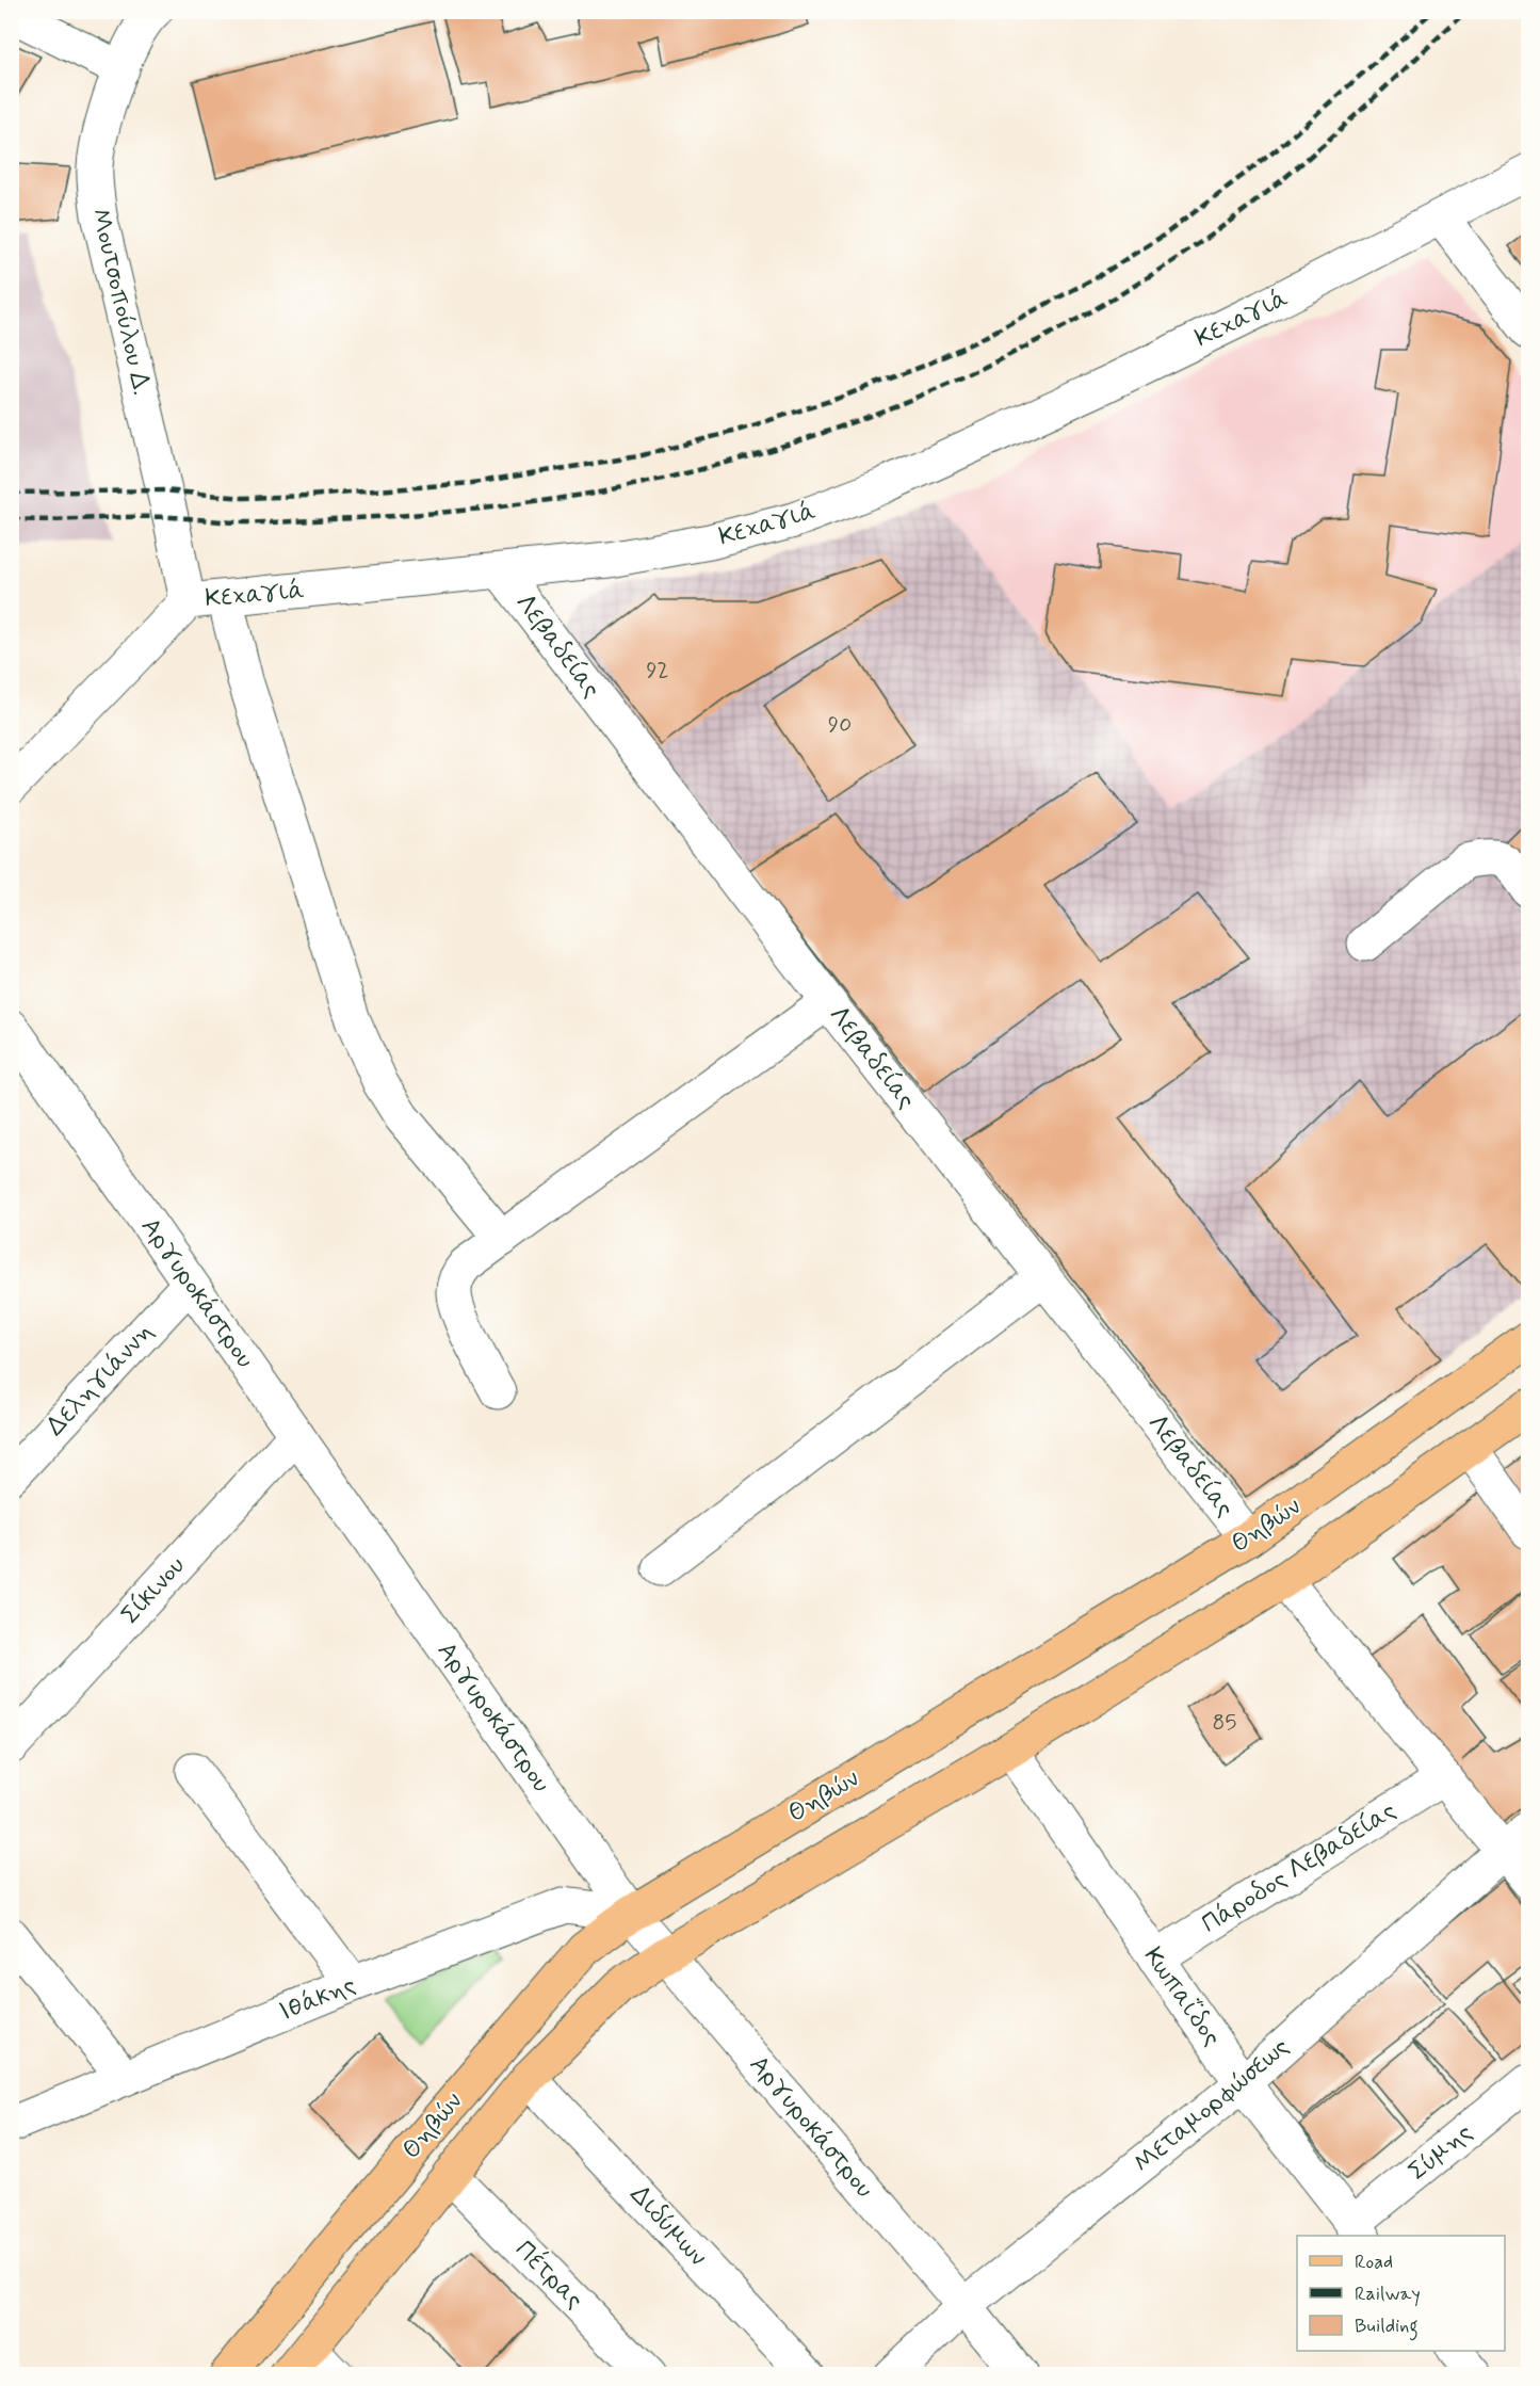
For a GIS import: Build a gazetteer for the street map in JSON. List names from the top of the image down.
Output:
{
  "streets": {
    "main road": ["Θηβών"],
    "street": [
      "Μουτσοπούλου Δ.",
      "Κεχαγιά",
      "Λεβαδείας",
      "Αργυροκάστρου",
      "Δεληγιάννη",
      "Σίκινου",
      "Πάροδος Λεβαδείας",
      "Κωπαΐδος",
      "Ιθάκης",
      "Μεταμορφώσεως",
      "Σύμης",
      "Διδύμων",
      "Πέτρας"
    ]
  },
  "crossings": [
    ["Μουτσοπούλου Δ.", "Κεχαγιά"],
    ["Κεχαγιά", "Λεβαδείας"],
    ["Λεβαδείας", "Θηβών"],
    ["Αργυροκάστρου", "Δεληγιάννη"],
    ["Αργυροκάστρου", "Θηβών"],
    ["Αργυροκάστρου", "Σίκινου"],
    ["Αργυροκάστρου", "Ιθάκης"],
    ["Αργυροκάστρου", "Μεταμορφώσεως"],
    ["Θηβών", "Κωπαΐδος"],
    ["Θηβών", "Ιθάκης"],
    ["Θηβών", "Διδύμων"],
    ["Θηβών", "Πέτρας"],
    ["Πάροδος Λεβαδείας", "Κωπαΐδος"],
    ["Κωπαΐδος", "Μεταμορφώσεως"],
    ["Κωπαΐδος", "Σύμης"]
  ],
  "house_numbers": ["92", "90", "85"],
  "legend": ["Road", "Railway", "Building"]
}
